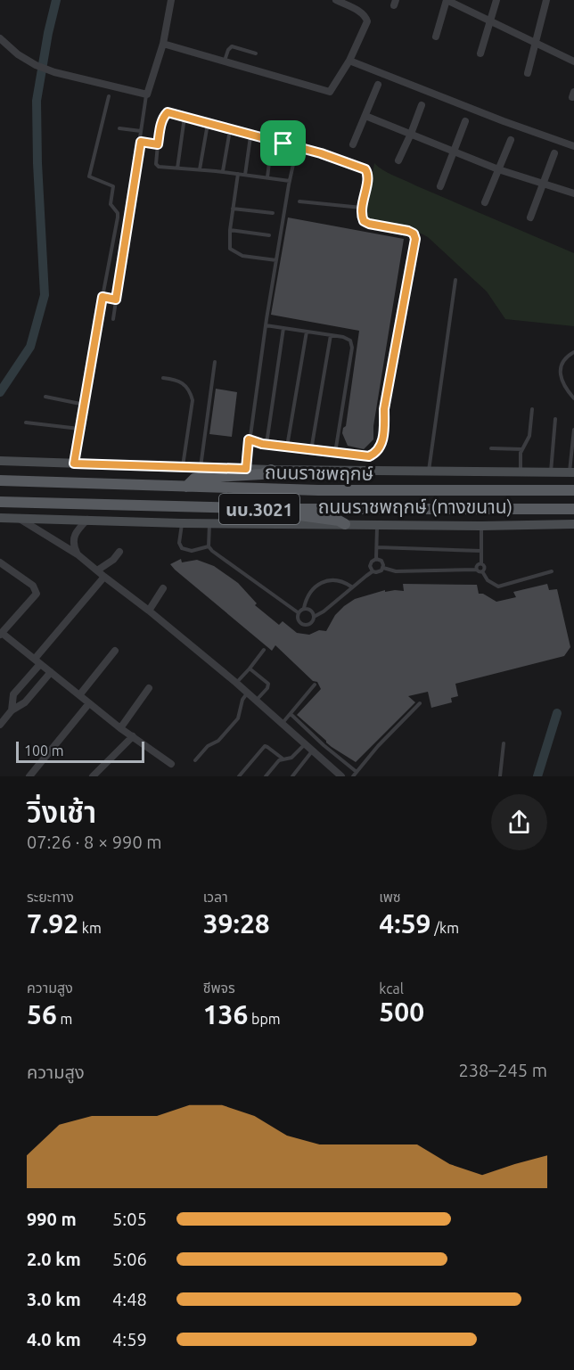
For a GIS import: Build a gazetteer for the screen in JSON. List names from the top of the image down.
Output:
{
  "streets": {
    "main road": ["ถนนราชพฤกษ์", "ถนนราชพฤกษ์ (ทางขนาน)", "นบ.3021"]
  },
  "scale_bar": "100 m",
  "page": {
    "scale": "100 m",
    "heading": ["วิ่งเช้า", "07:26 · 8 × 990 m"],
    "stats": [
      ["ระยะทาง", "7.92 km"],
      ["เวลา", "39:28"],
      ["เพซ", "4:59 /km"],
      ["ความสูง", "56 m"],
      ["ชีพจร", "136 bpm"],
      ["kcal", "500"]
    ],
    "chart": ["ความสูง", "238–245 m"],
    "list": [
      {
        "name": "990 m",
        "note": "5:05"
      },
      {
        "name": "2.0 km",
        "note": "5:06"
      },
      {
        "name": "3.0 km",
        "note": "4:48"
      },
      {
        "name": "4.0 km",
        "note": "4:59"
      }
    ]
  }
}
